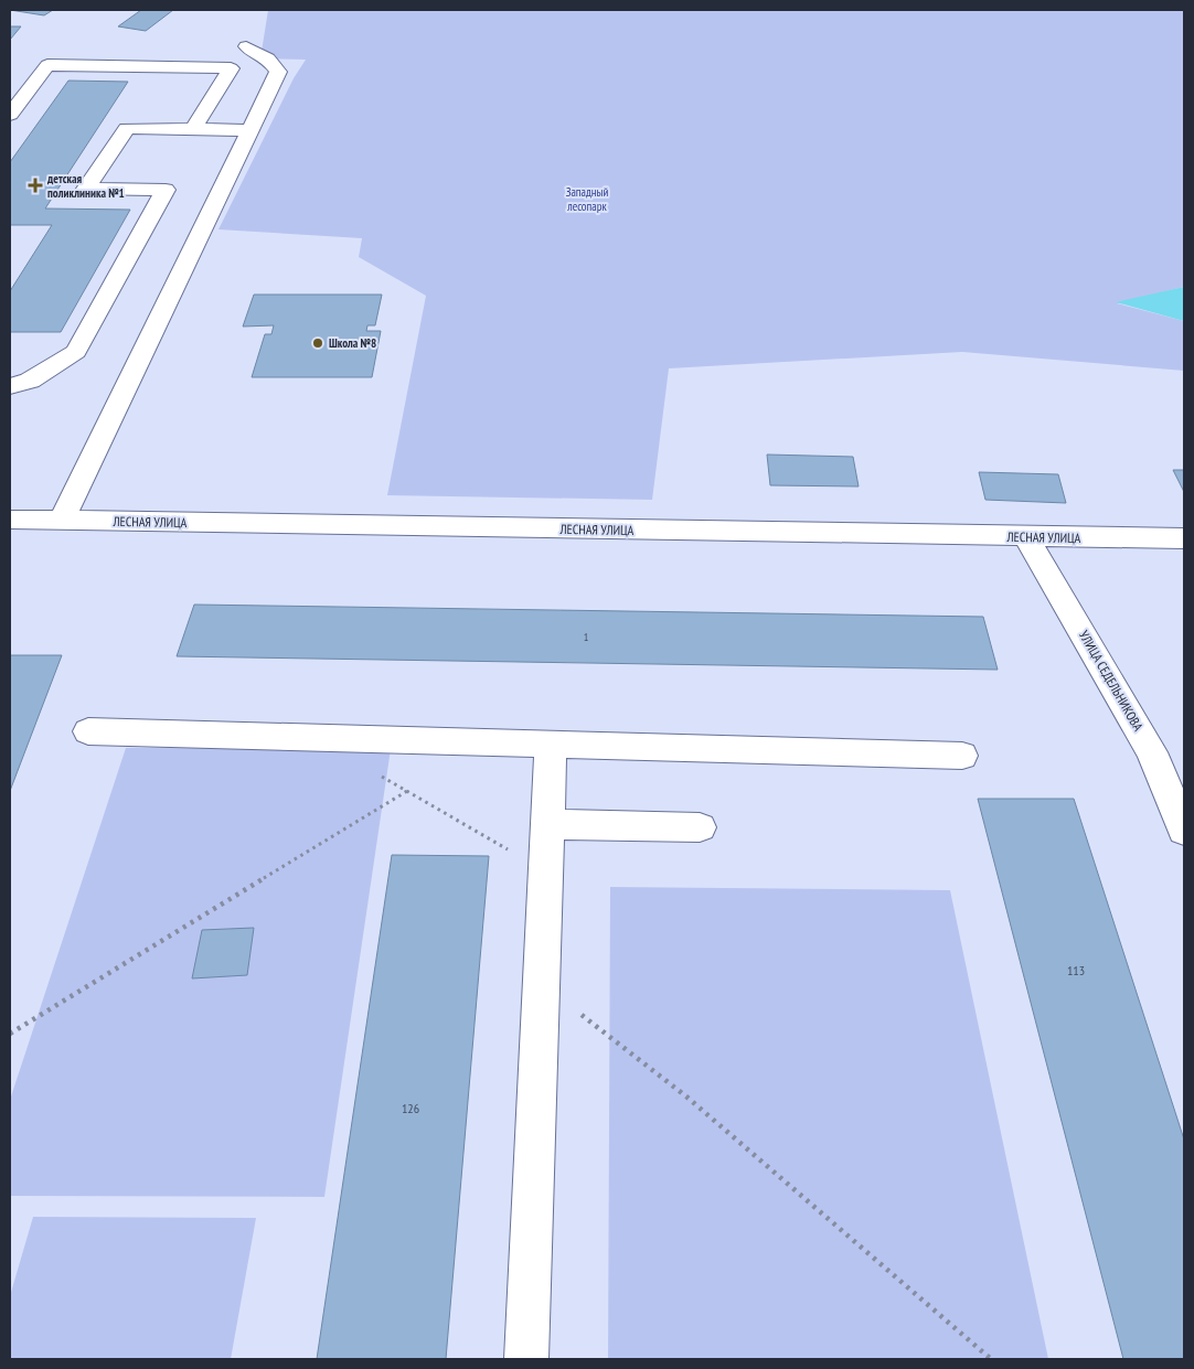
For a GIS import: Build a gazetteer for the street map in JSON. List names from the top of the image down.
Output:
{
  "streets": {
    "street": ["ЛЕСНАЯ УЛИЦА", "УЛИЦА СЕДЕЛЬНИКОВА"]
  },
  "crossings": [
    ["ЛЕСНАЯ УЛИЦА", "УЛИЦА СЕДЕЛЬНИКОВА"]
  ],
  "parks": ["Западный лесопарк"],
  "places": {
    "health": ["детская поликлиника №1"],
    "other": ["Школа №8"]
  },
  "house_numbers": ["1", "113", "126"]
}
